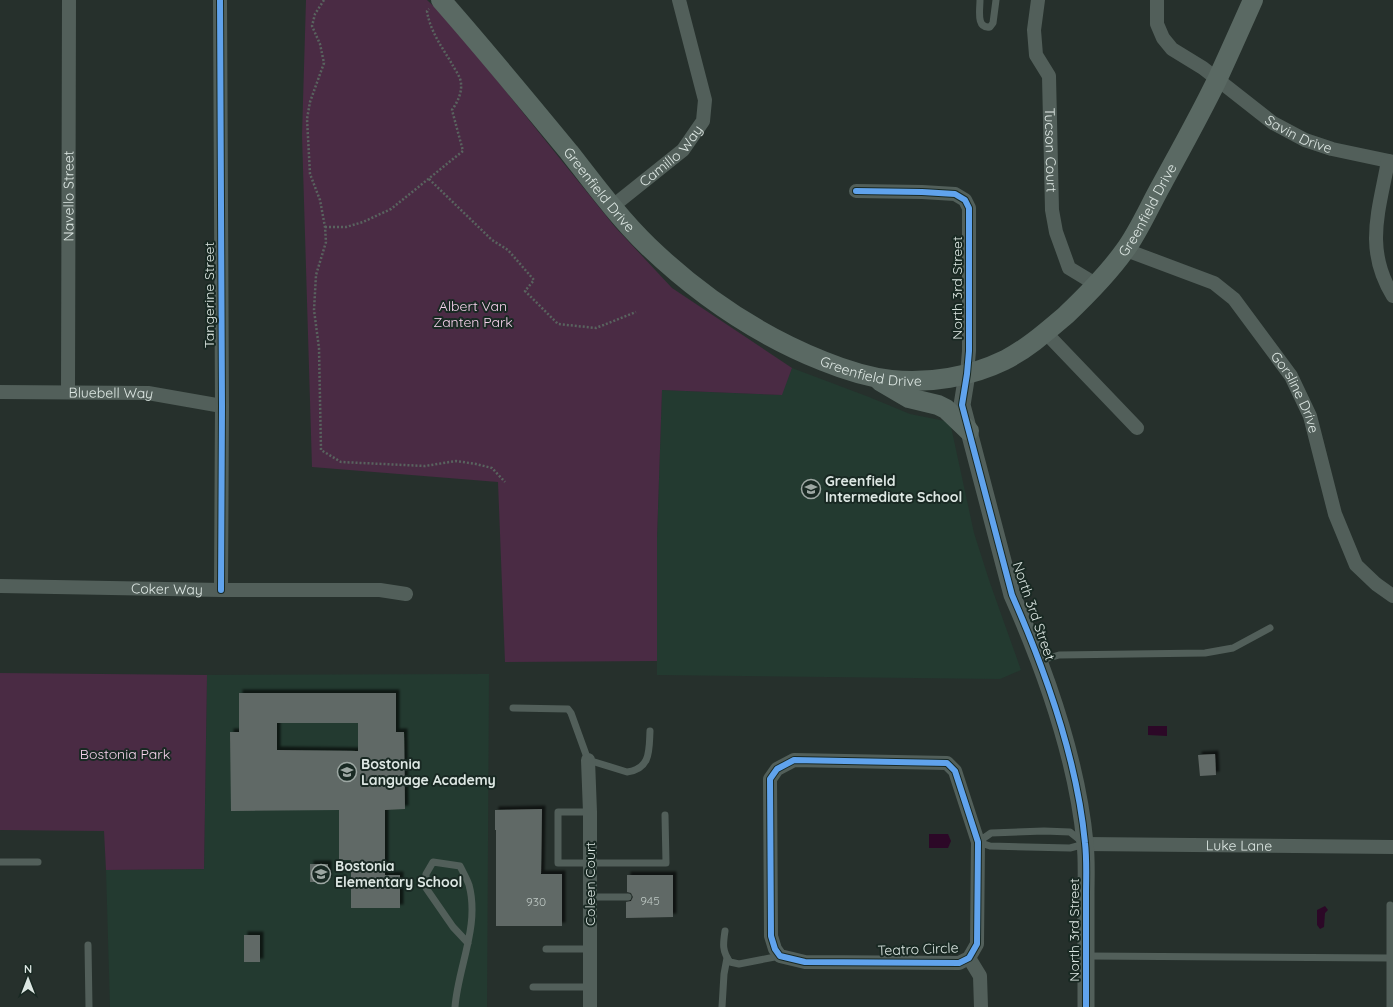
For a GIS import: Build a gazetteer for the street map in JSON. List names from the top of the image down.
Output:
{
  "streets": {
    "main road": ["Greenfield Drive"],
    "street": [
      "Savin Drive",
      "Tucson Court",
      "Camillo Way",
      "Navello Street",
      "North 3rd Street",
      "Tangerine Street",
      "Gorsline Drive",
      "Bluebell Way",
      "Coker Way",
      "Luke Lane",
      "Coleen Court",
      "Teatro Circle"
    ]
  },
  "crossings": [
    ["Savin Drive", "Greenfield Drive"],
    ["Tucson Court", "Greenfield Drive"],
    ["Camillo Way", "Greenfield Drive"],
    ["Greenfield Drive", "North 3rd Street"],
    ["Greenfield Drive", "Gorsline Drive"],
    ["Navello Street", "Bluebell Way"],
    ["North 3rd Street", "Luke Lane"],
    ["Tangerine Street", "Bluebell Way"],
    ["Tangerine Street", "Coker Way"]
  ],
  "parks": ["Albert Van Zanten Park", "Bostonia Park"],
  "places": {
    "school or university": ["Greenfield Intermediate School", "Bostonia Language Academy", "Bostonia Elementary School"]
  },
  "house_numbers": ["945", "930"],
  "north": "top"
}
